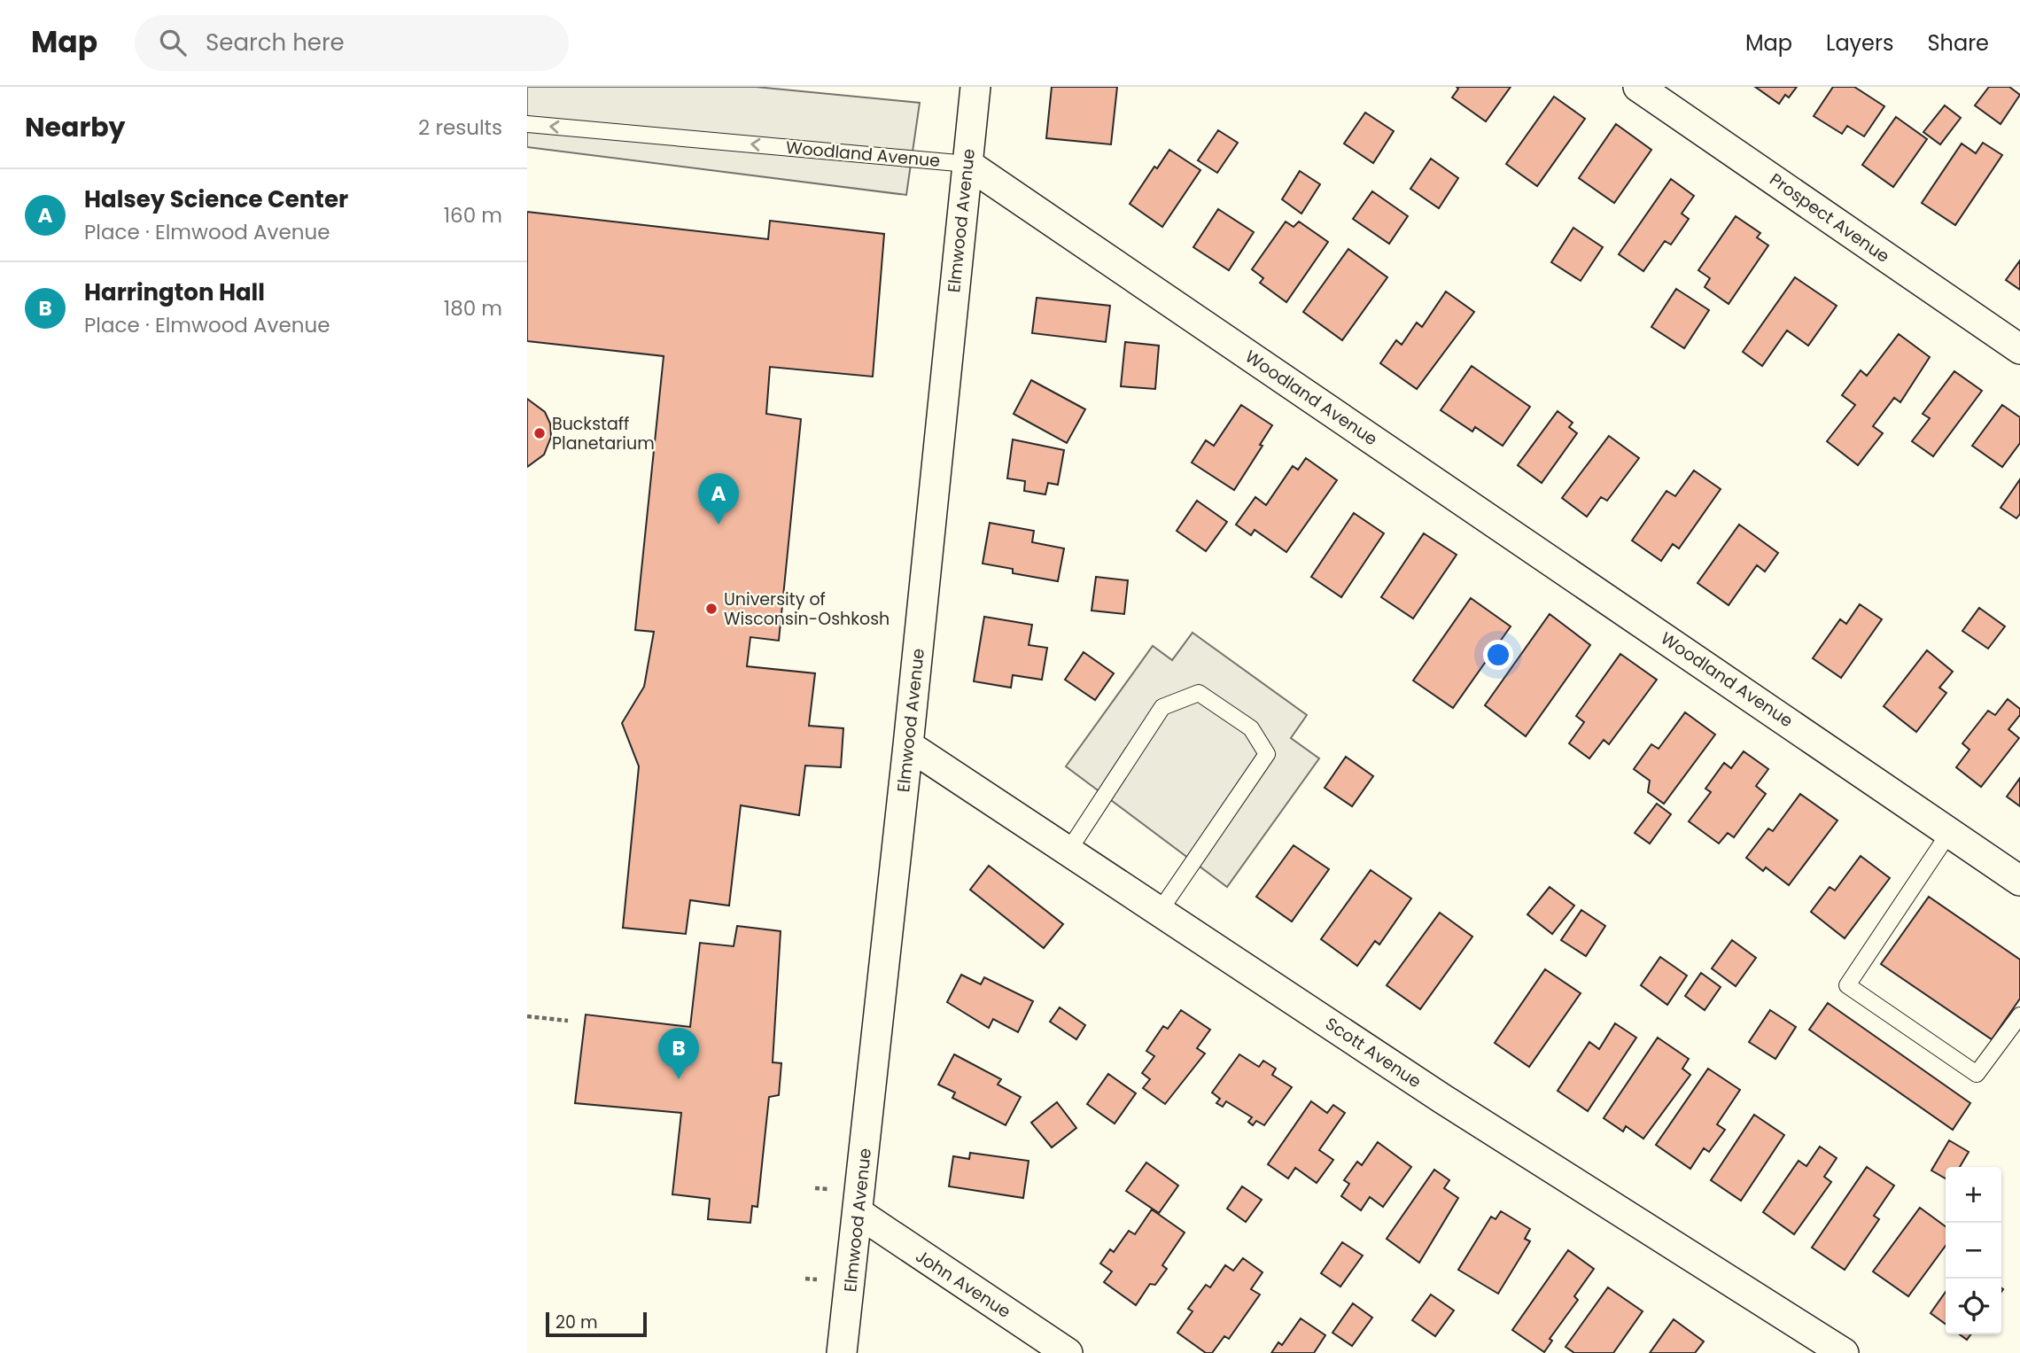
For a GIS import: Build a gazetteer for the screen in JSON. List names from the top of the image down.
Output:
{
  "streets": {
    "street": [
      "Woodland Avenue",
      "Prospect Avenue",
      "Elmwood Avenue",
      "Scott Avenue",
      "John Avenue"
    ]
  },
  "crossings": [
    ["Woodland Avenue", "Elmwood Avenue"],
    ["Elmwood Avenue", "Scott Avenue"],
    ["Elmwood Avenue", "John Avenue"]
  ],
  "places": ["Buckstaff Planetarium", "University of Wisconsin-Oshkosh"],
  "scale_bar": "20 m",
  "page": {
    "header": "Map",
    "search": "Search here",
    "nav": ["Map", "Layers", "Share"],
    "heading": ["Nearby", "2 results"],
    "list": [
      {
        "mark": "A",
        "name": "Halsey Science Center",
        "note": "Place · Elmwood Avenue",
        "value": "160 m"
      },
      {
        "mark": "B",
        "name": "Harrington Hall",
        "note": "Place · Elmwood Avenue",
        "value": "180 m"
      }
    ],
    "pins": ["A", "B"],
    "map_buttons": ["+", "−"],
    "scale": "20 m"
  }
}
